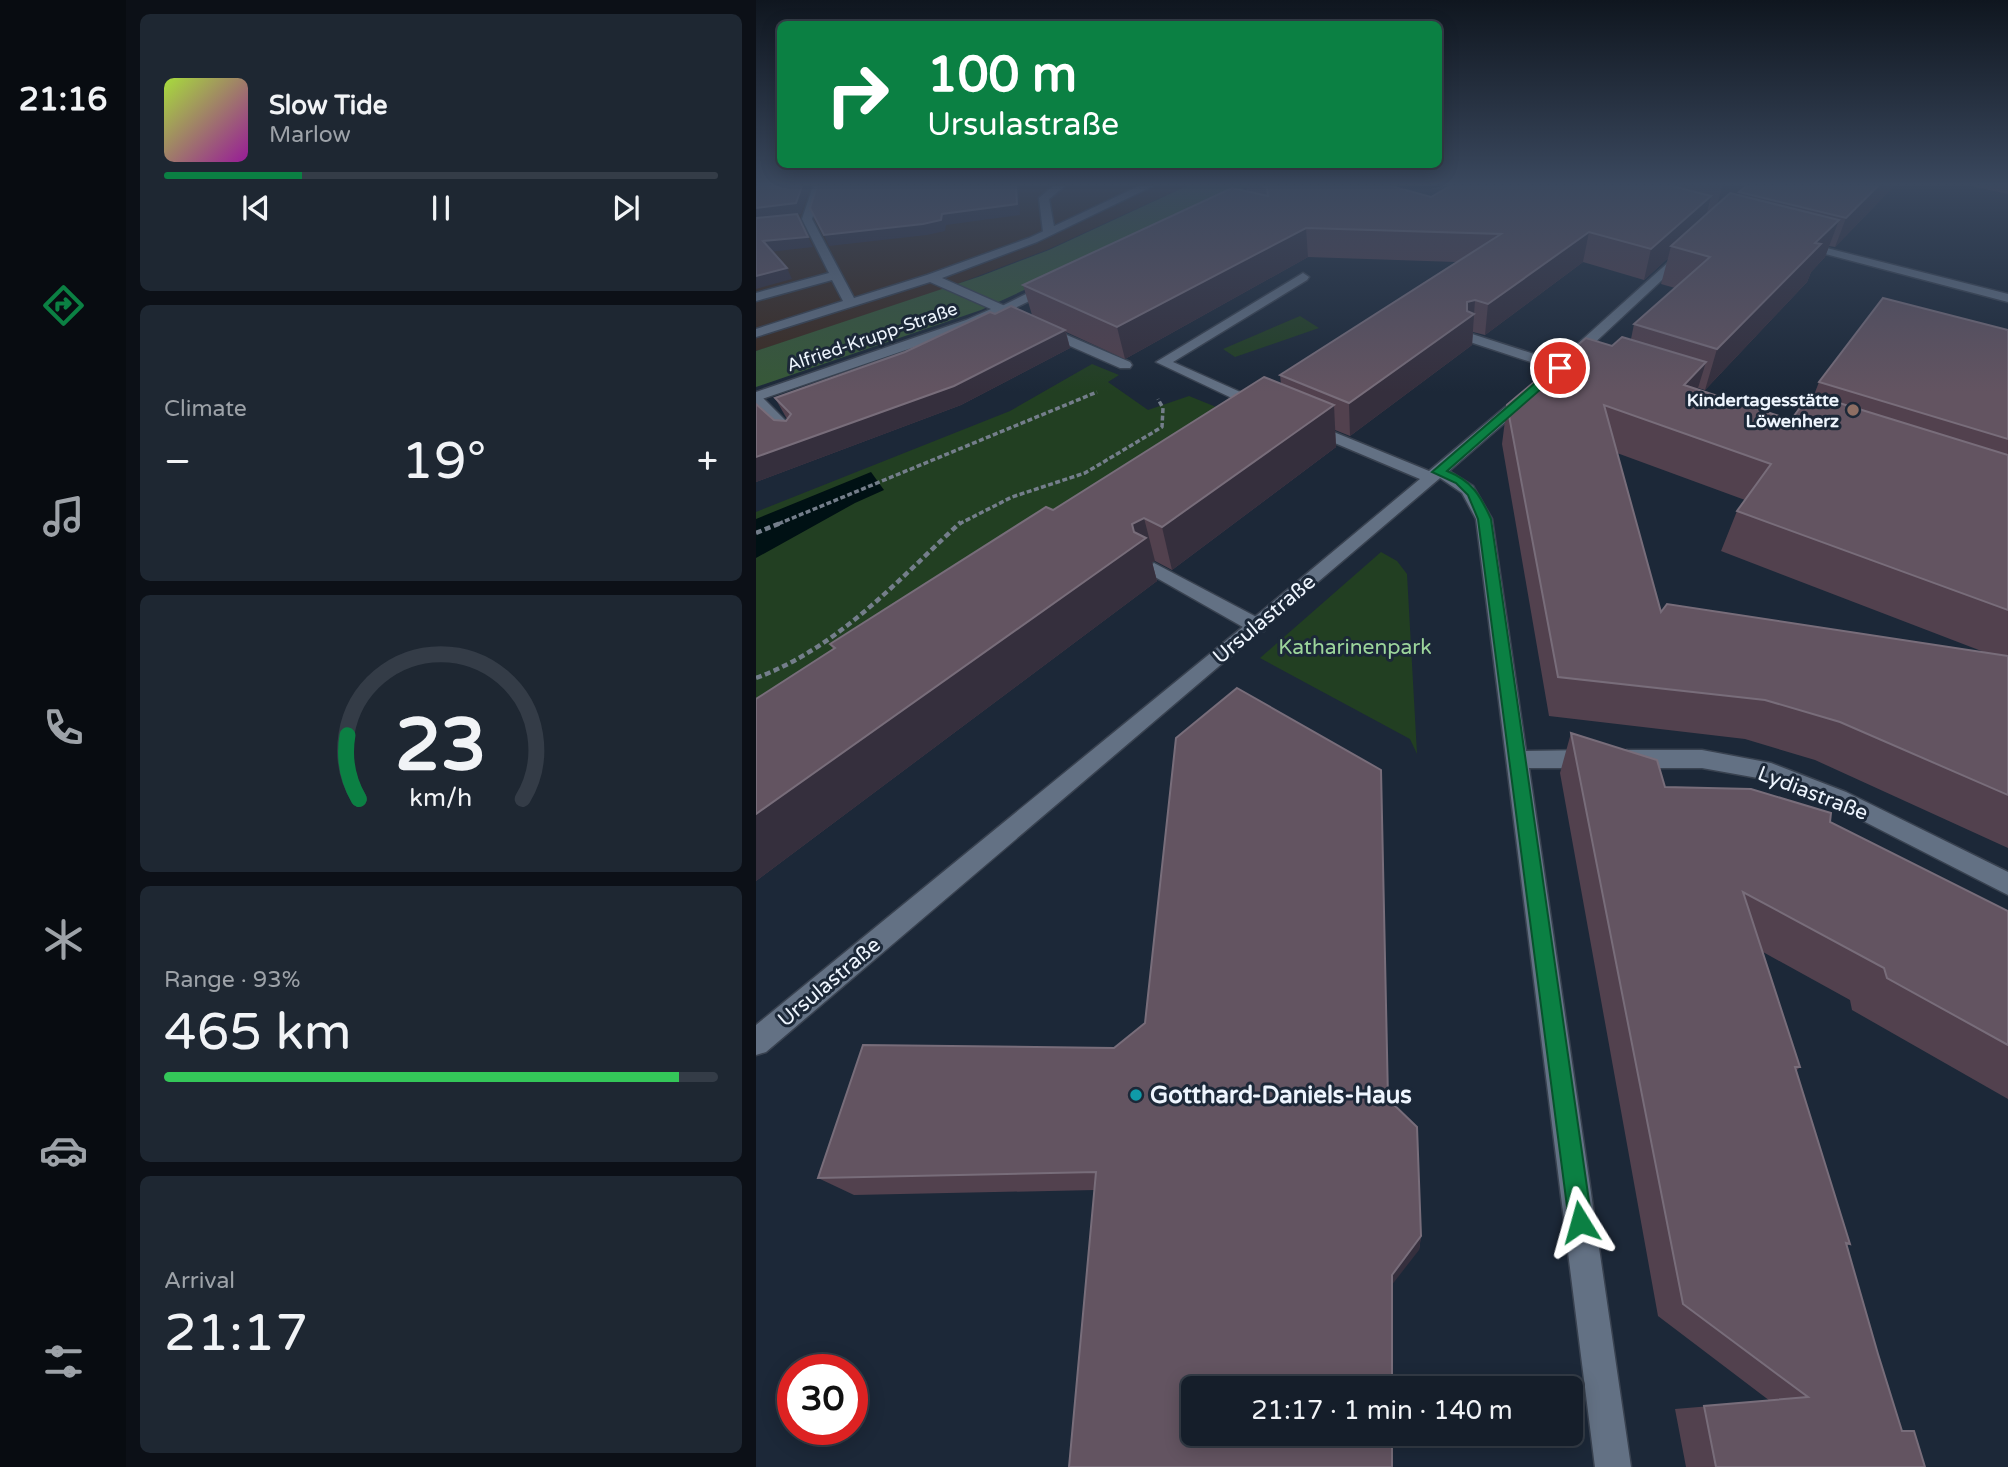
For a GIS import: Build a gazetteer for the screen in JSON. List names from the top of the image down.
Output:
{
  "streets": {
    "street": ["Alfried-Krupp-Straße", "Ursulastraße", "Lydiastraße"]
  },
  "parks": ["Katharinenpark"],
  "places": ["Kindertagesstätte Löwenherz", "Gotthard-Daniels-Haus"],
  "page": {
    "tabs": "21:16",
    "turn": ["100 m", "Ursulastraße"],
    "song": ["Slow Tide", "Marlow"],
    "tile": [
      "Climate",
      ["Range · 93%", "465 km"],
      ["Arrival", "21:17"]
    ],
    "heat": ["−", "19°", "+"],
    "limit": "30",
    "trip": "21:17 · 1 min · 140 m",
    "gauge": ["23", "km/h"]
  }
}
